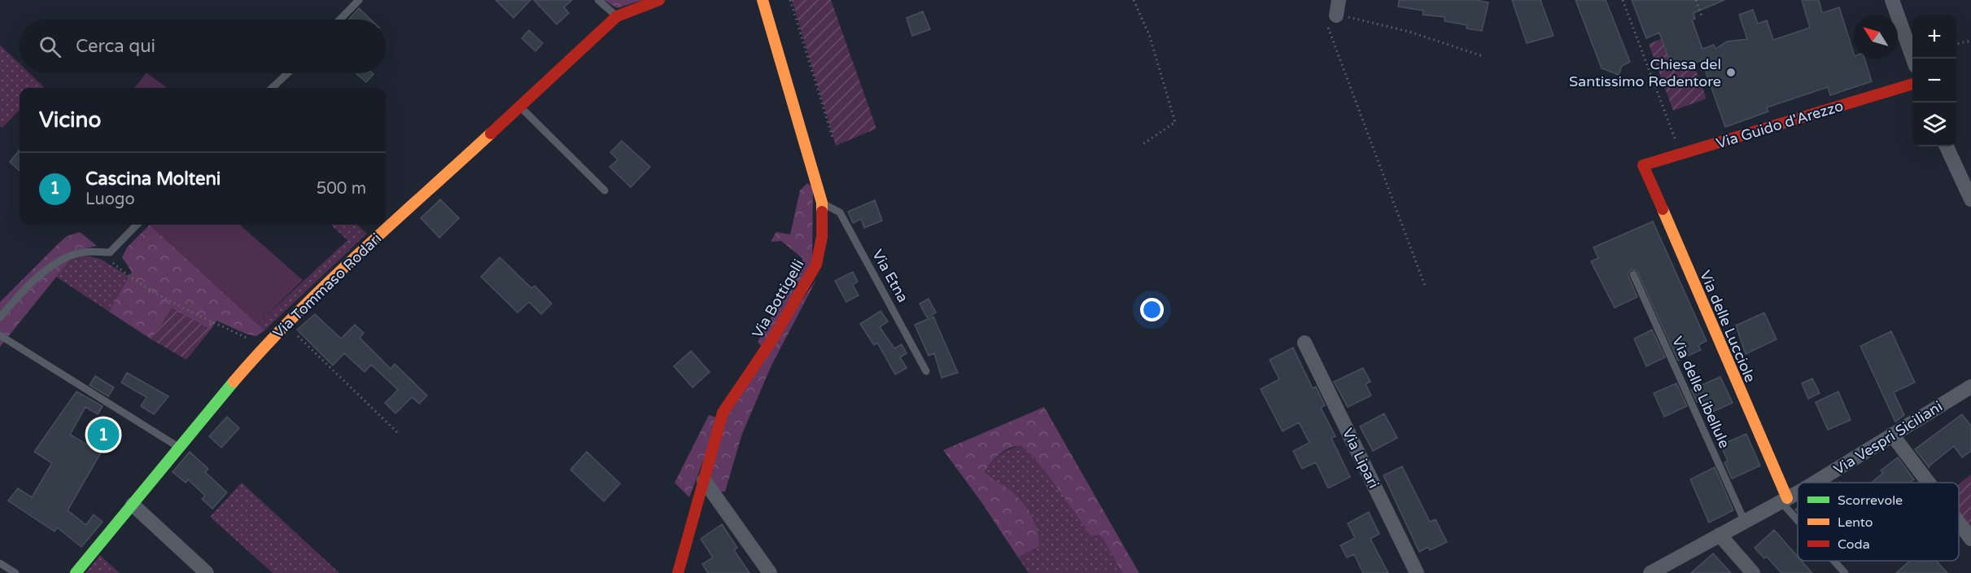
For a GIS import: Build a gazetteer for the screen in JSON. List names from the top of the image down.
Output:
{
  "streets": {
    "street": [
      "Via Guido d'Arezzo",
      "Via Tommaso Rodari",
      "Via Bottigelli",
      "Via delle Lucciole",
      "Via Vespri Siciliani",
      "Via Lipari"
    ],
    "lane": ["Via Etna", "Via delle Libellule"]
  },
  "crossings": [
    ["Via Guido d'Arezzo", "Via delle Lucciole"],
    ["Via Etna", "Via Bottigelli"],
    ["Via delle Lucciole", "Via Vespri Siciliani"],
    ["Via delle Libellule", "Via Vespri Siciliani"]
  ],
  "places": ["Chiesa del Santissimo Redentore"],
  "legend": ["Scorrevole", "Lento", "Coda"],
  "north": "top left",
  "page": {
    "map_buttons": ["+", "−"],
    "search": "Cerca qui",
    "heading": "Vicino",
    "list": [
      {
        "mark": "1",
        "name": "Cascina Molteni",
        "note": "Luogo",
        "value": "500 m"
      }
    ],
    "pins": "1"
  }
}
